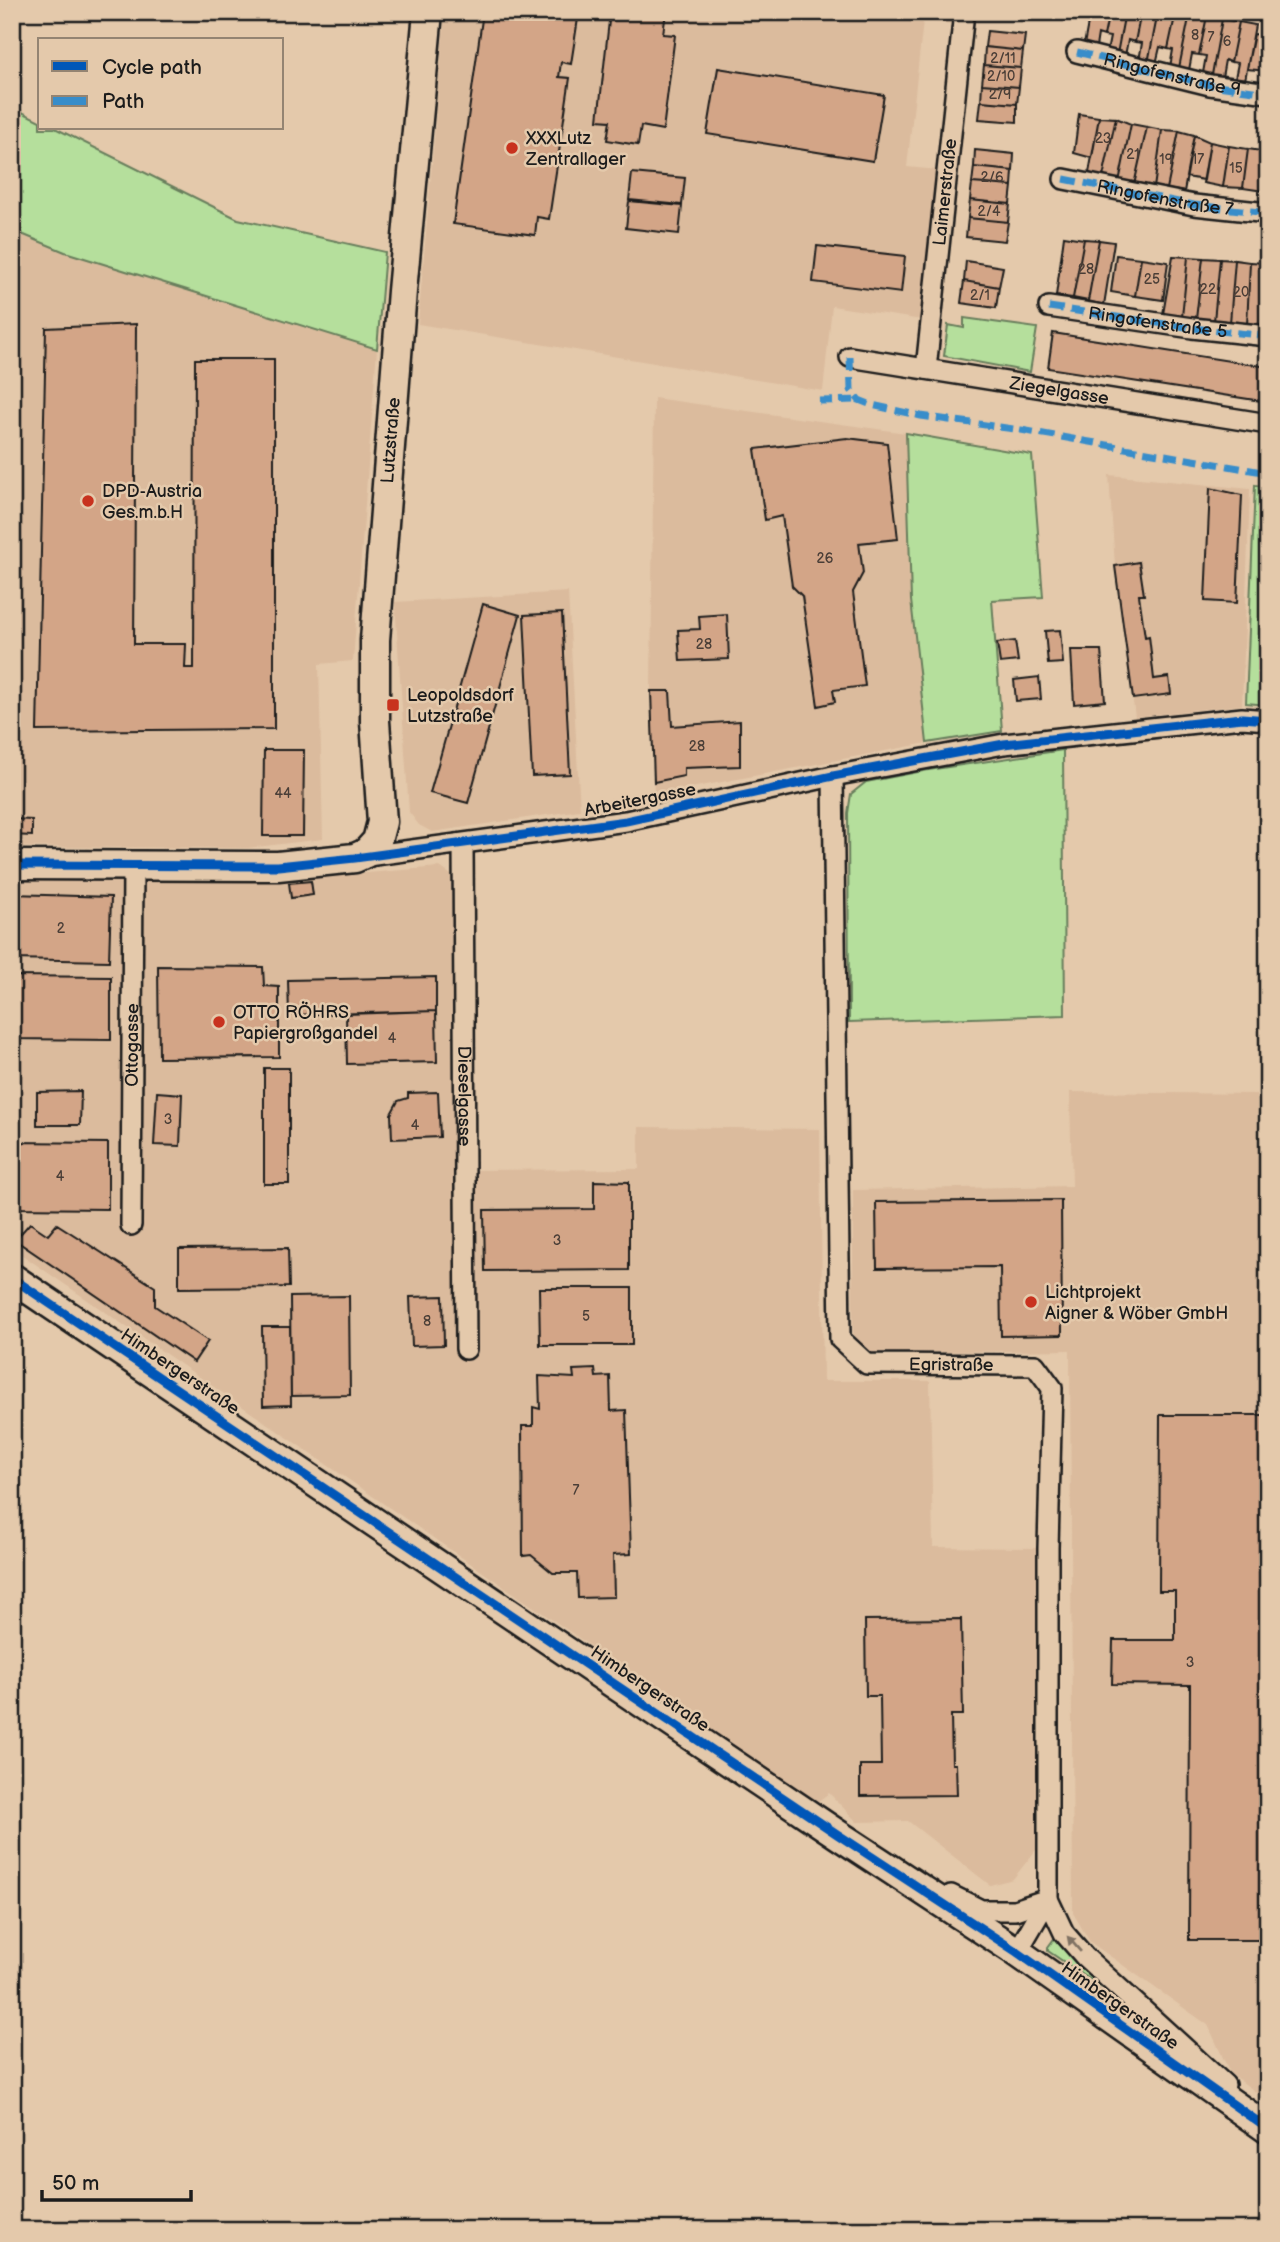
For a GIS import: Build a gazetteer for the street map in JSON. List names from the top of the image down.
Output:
{
  "streets": {
    "street": [
      "Ringofenstraße 9",
      "Laimerstraße",
      "Ringofenstraße 7",
      "Ringofenstraße 5",
      "Ziegelgasse",
      "Lutzstraße",
      "Arbeitergasse",
      "Ottogasse",
      "Dieselgasse",
      "Egristraße",
      "Himbergerstraße"
    ]
  },
  "crossings": [
    ["Laimerstraße", "Ziegelgasse"],
    ["Lutzstraße", "Arbeitergasse"],
    ["Arbeitergasse", "Ottogasse"],
    ["Arbeitergasse", "Dieselgasse"],
    ["Arbeitergasse", "Egristraße"]
  ],
  "places": {
    "other": [
      "XXXLutz Zentrallager",
      "DPD-Austria Ges.m.b.H",
      "OTTO RÖHRS Papiergroßgandel",
      "Lichtprojekt Aigner & Wöber GmbH"
    ],
    "transit": ["Leopoldsdorf Lutzstraße"]
  },
  "house_numbers": [
    "8",
    "7",
    "6",
    "2/11",
    "2/10",
    "2/9",
    "23",
    "21",
    "19",
    "17",
    "15",
    "2/6",
    "2/4",
    "28",
    "25",
    "22",
    "20",
    "2/1",
    "26",
    "28",
    "28",
    "44",
    "2",
    "4",
    "3",
    "4",
    "4",
    "3",
    "5",
    "8",
    "7",
    "3"
  ],
  "legend": ["Cycle path", "Path"],
  "scale_bar": "50 m"
}
